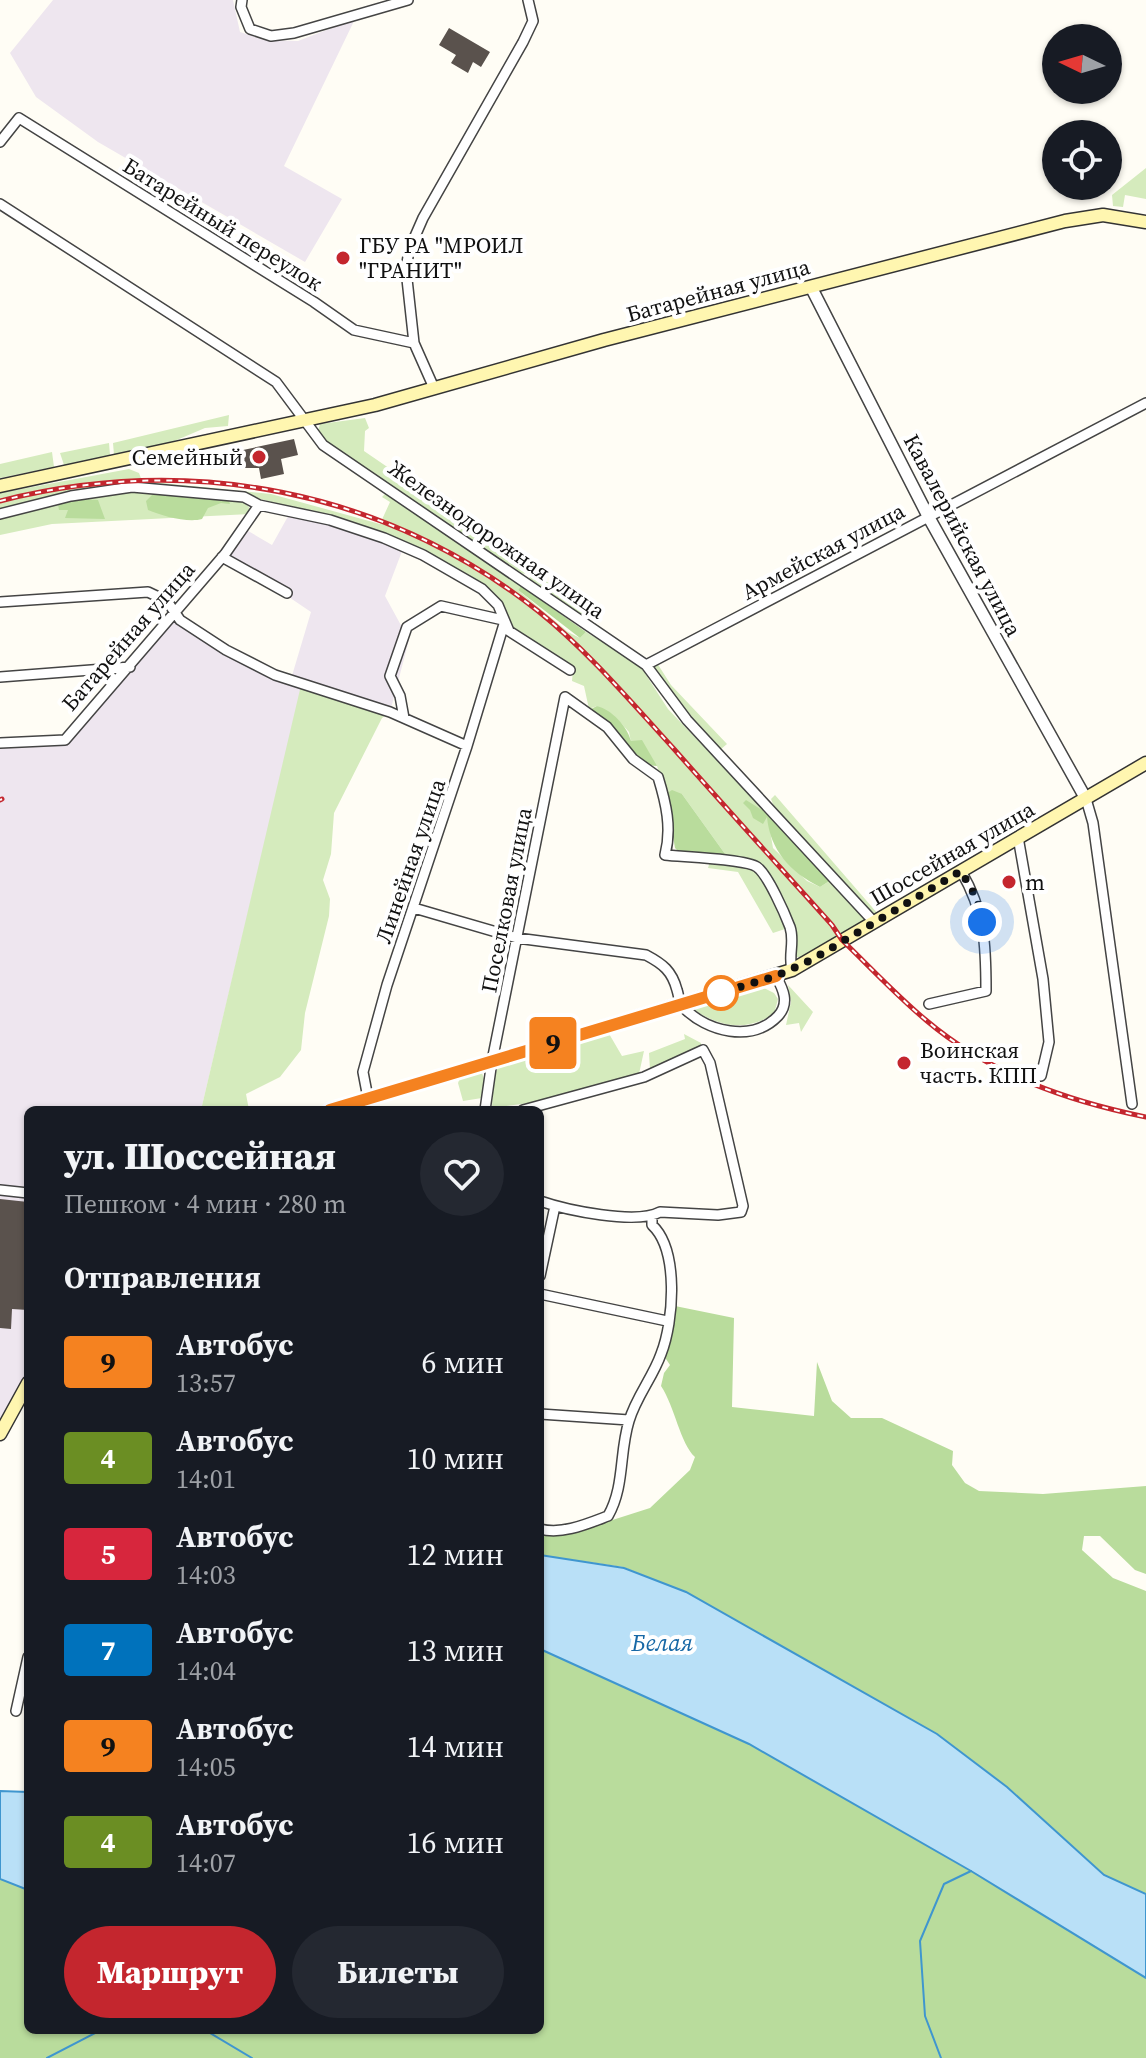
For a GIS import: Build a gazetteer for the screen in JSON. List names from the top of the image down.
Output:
{
  "streets": {
    "main road": ["Батарейная улица", "Шоссейная улица"],
    "street": [
      "Батарейный переулок",
      "Кавалерийская улица",
      "Железнодорожная улица",
      "Армейская улица",
      "Линейная улица",
      "Поселковая улица"
    ]
  },
  "crossings": [
    ["Батарейная улица", "Кавалерийская улица"],
    ["Батарейная улица", "Железнодорожная улица"],
    ["Кавалерийская улица", "Армейская улица"],
    ["Кавалерийская улица", "Шоссейная улица"],
    ["Железнодорожная улица", "Армейская улица"],
    ["Железнодорожная улица", "Шоссейная улица"],
    ["Шоссейная улица", "Линейная улица"],
    ["Шоссейная улица", "Поселковая улица"]
  ],
  "water": ["Белая"],
  "places": [
    "ГБУ РА \"МРОИЛ \"ГРАНИТ\"",
    "Семейный",
    "m",
    "Воинская часть. КПП"
  ],
  "lines": ["bus line 9"],
  "north": "left",
  "page": {
    "on_map": "9",
    "heading": [
      ["ул. Шоссейная", "Пешком · 4 мин · 280 m"],
      "Отправления"
    ],
    "list": [
      {
        "mark": "9",
        "name": "Автобус",
        "note": "13:57",
        "value": "6 мин"
      },
      {
        "mark": "4",
        "name": "Автобус",
        "note": "14:01",
        "value": "10 мин"
      },
      {
        "mark": "5",
        "name": "Автобус",
        "note": "14:03",
        "value": "12 мин"
      },
      {
        "mark": "7",
        "name": "Автобус",
        "note": "14:04",
        "value": "13 мин"
      },
      {
        "mark": "9",
        "name": "Автобус",
        "note": "14:05",
        "value": "14 мин"
      },
      {
        "mark": "4",
        "name": "Автобус",
        "note": "14:07",
        "value": "16 мин"
      }
    ],
    "buttons": ["Маршрут", "Билеты"]
  }
}
